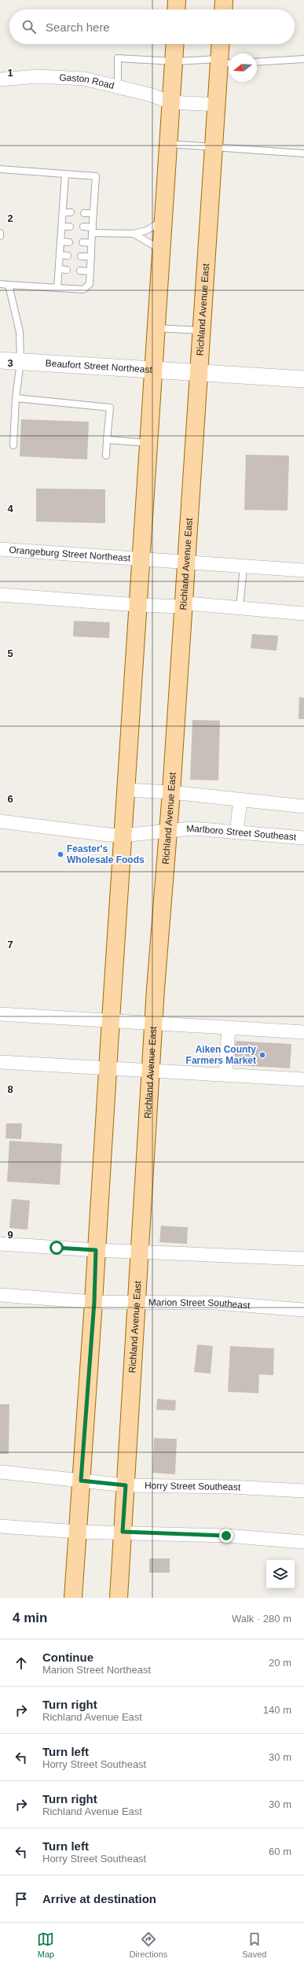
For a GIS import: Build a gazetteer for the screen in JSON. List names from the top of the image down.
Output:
{
  "streets": {
    "main road": ["Richland Avenue East"],
    "street": [
      "Gaston Road",
      "Beaufort Street Northeast",
      "Orangeburg Street Northeast",
      "Marlboro Street Southeast",
      "Marion Street Southeast",
      "Horry Street Southeast"
    ]
  },
  "crossings": [
    ["Gaston Road", "Richland Avenue East"],
    ["Richland Avenue East", "Beaufort Street Northeast"],
    ["Richland Avenue East", "Orangeburg Street Northeast"],
    ["Richland Avenue East", "Marlboro Street Southeast"],
    ["Richland Avenue East", "Marion Street Southeast"],
    ["Richland Avenue East", "Horry Street Southeast"]
  ],
  "places": ["Feaster's Wholesale Foods", "Aiken County Farmers Market"],
  "north": "left",
  "page": {
    "search": "Search here",
    "heading": ["4 min", "Walk · 280 m"],
    "list": [
      ["Continue", "Marion Street Northeast", "20 m"],
      ["Turn right", "Richland Avenue East", "140 m"],
      ["Turn left", "Horry Street Southeast", "30 m"],
      ["Turn right", "Richland Avenue East", "30 m"],
      ["Turn left", "Horry Street Southeast", "60 m"],
      "Arrive at destination"
    ],
    "nav": ["Map", "Directions", "Saved"]
  },
  "grid": {
    "rows": [
      "1",
      "2",
      "3",
      "4",
      "5",
      "6",
      "7",
      "8",
      "9"
    ]
  }
}
